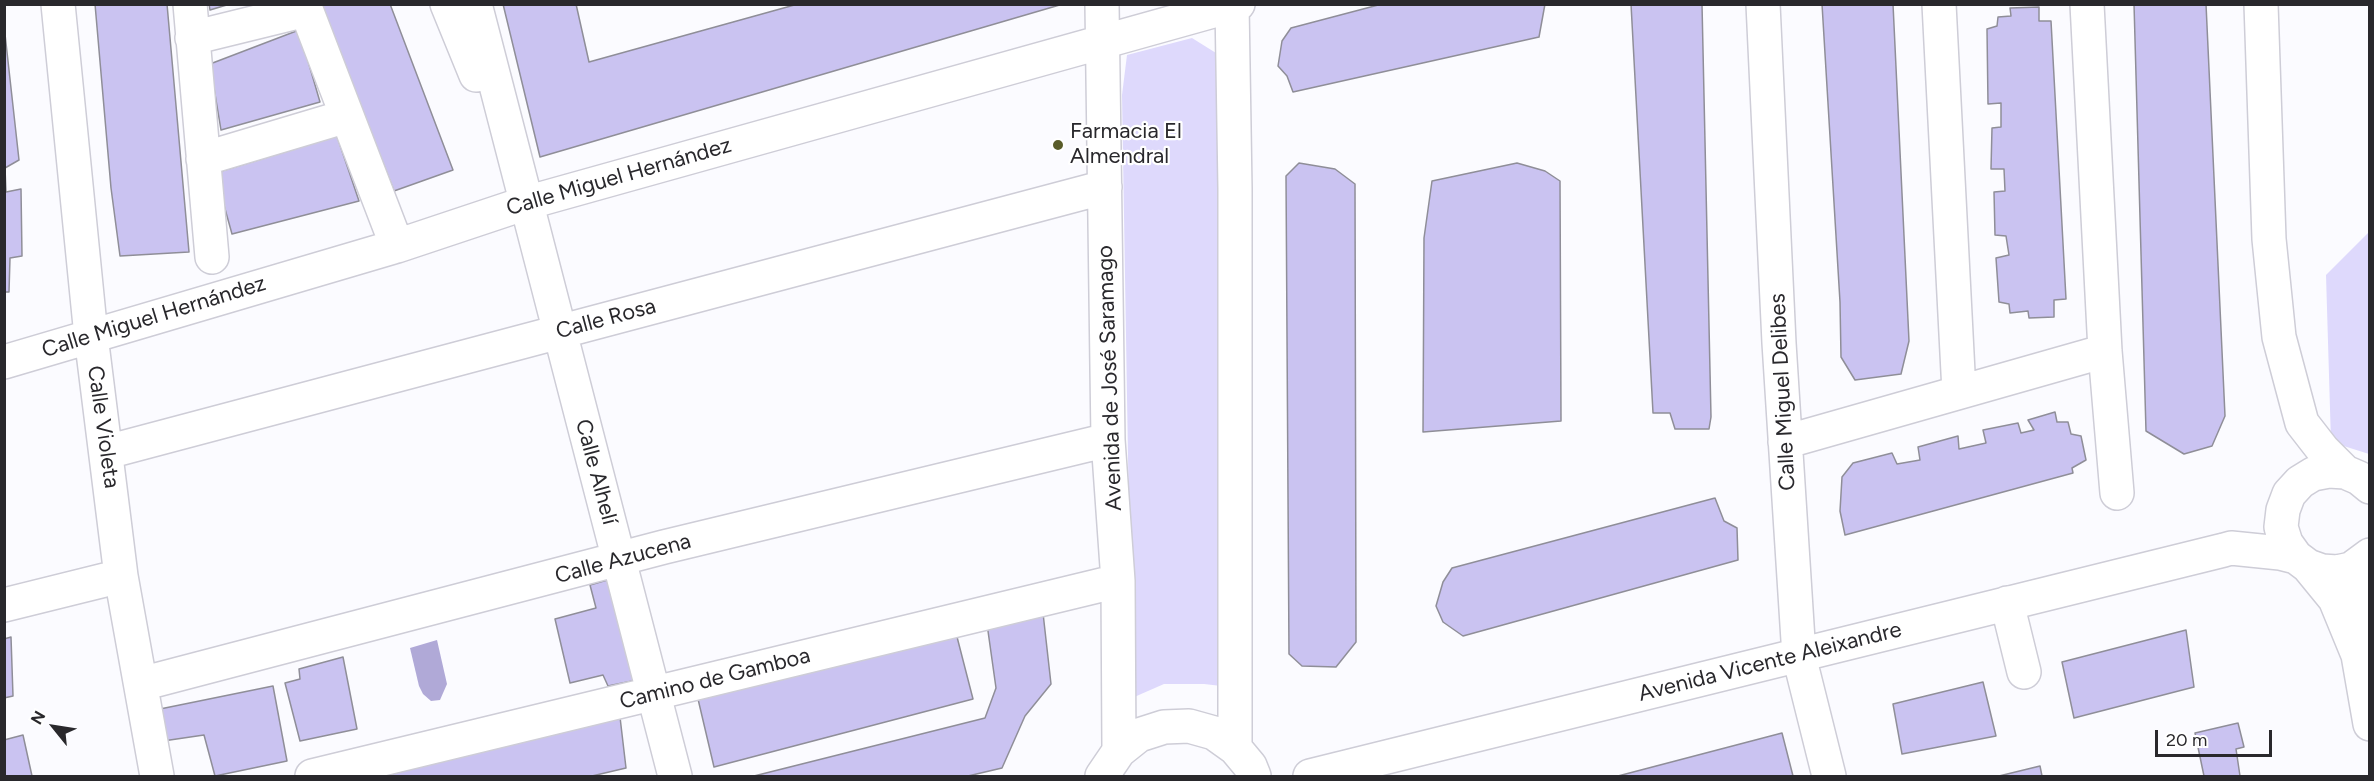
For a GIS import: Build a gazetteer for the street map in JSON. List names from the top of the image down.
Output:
{
  "streets": {
    "street": [
      "Calle Miguel Hernández",
      "Calle Rosa",
      "Avenida de José Saramago",
      "Calle Miguel Delibes",
      "Calle Violeta",
      "Calle Alhelí",
      "Calle Azucena",
      "Avenida Vicente Aleixandre",
      "Camino de Gamboa"
    ]
  },
  "crossings": [
    ["Calle Miguel Hernández", "Avenida de José Saramago"],
    ["Calle Miguel Hernández", "Calle Violeta"],
    ["Calle Miguel Hernández", "Calle Alhelí"],
    ["Calle Rosa", "Avenida de José Saramago"],
    ["Calle Rosa", "Calle Violeta"],
    ["Calle Rosa", "Calle Alhelí"],
    ["Avenida de José Saramago", "Calle Azucena"],
    ["Avenida de José Saramago", "Camino de Gamboa"],
    ["Calle Miguel Delibes", "Avenida Vicente Aleixandre"],
    ["Calle Violeta", "Calle Azucena"],
    ["Calle Alhelí", "Calle Azucena"],
    ["Calle Alhelí", "Camino de Gamboa"]
  ],
  "places": ["Farmacia El Almendral"],
  "scale_bar": "20 m",
  "north": "top left"
}
